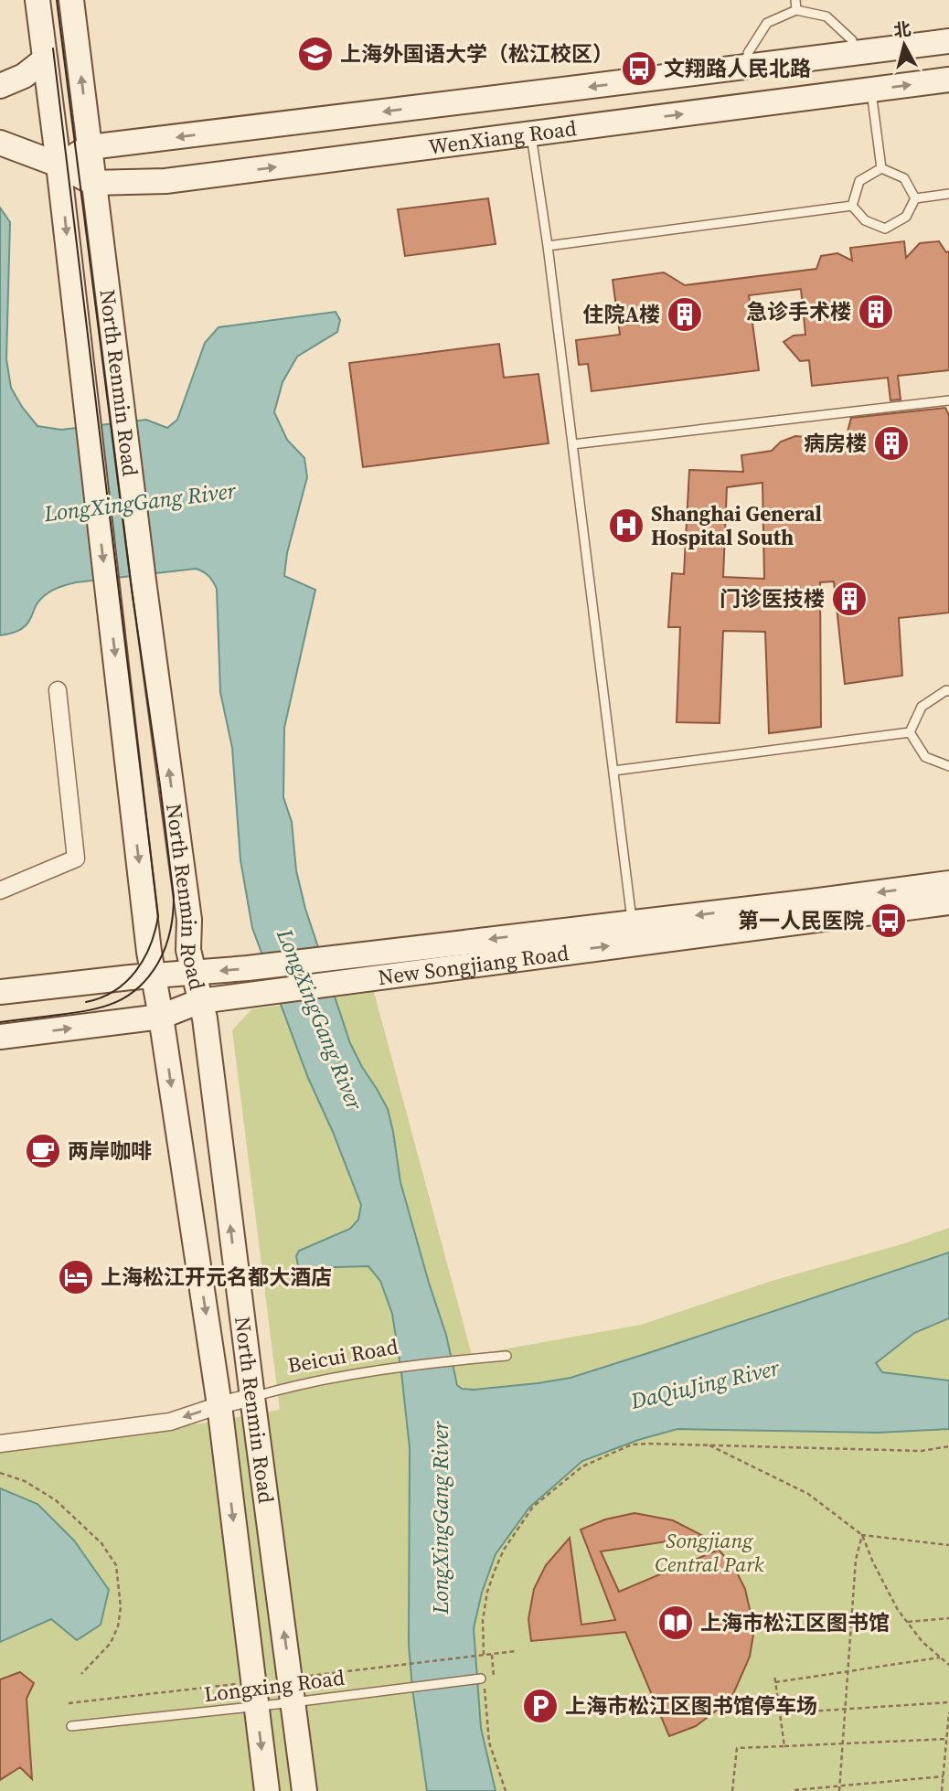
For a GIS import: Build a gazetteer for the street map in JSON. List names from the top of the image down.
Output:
{
  "streets": {
    "main road": ["WenXiang Road", "North Renmin Road", "New Songjiang Road"],
    "street": ["Beicui Road"],
    "lane": ["Longxing Road"]
  },
  "crossings": [
    ["WenXiang Road", "North Renmin Road"],
    ["North Renmin Road", "New Songjiang Road"],
    ["North Renmin Road", "Beicui Road"],
    ["North Renmin Road", "Longxing Road"]
  ],
  "one_way": ["Beicui Road"],
  "water": ["LongXingGang River", "DaQiuJing River"],
  "parks": ["Songjiang Central Park"],
  "places": {
    "school or university": ["上海外国语大学（松江校区）"],
    "bus stop": ["文翔路人民北路", "第一人民医院"],
    "building": [
      "急诊手术楼",
      "住院A楼",
      "病房楼",
      "门诊医技楼"
    ],
    "hospital": ["Shanghai General Hospital South"],
    "cafe": ["两岸咖啡"],
    "hotel": ["上海松江开元名都大酒店"],
    "library": ["上海市松江区图书馆"],
    "parking": ["上海市松江区图书馆停车场"]
  },
  "north": "top"
}
